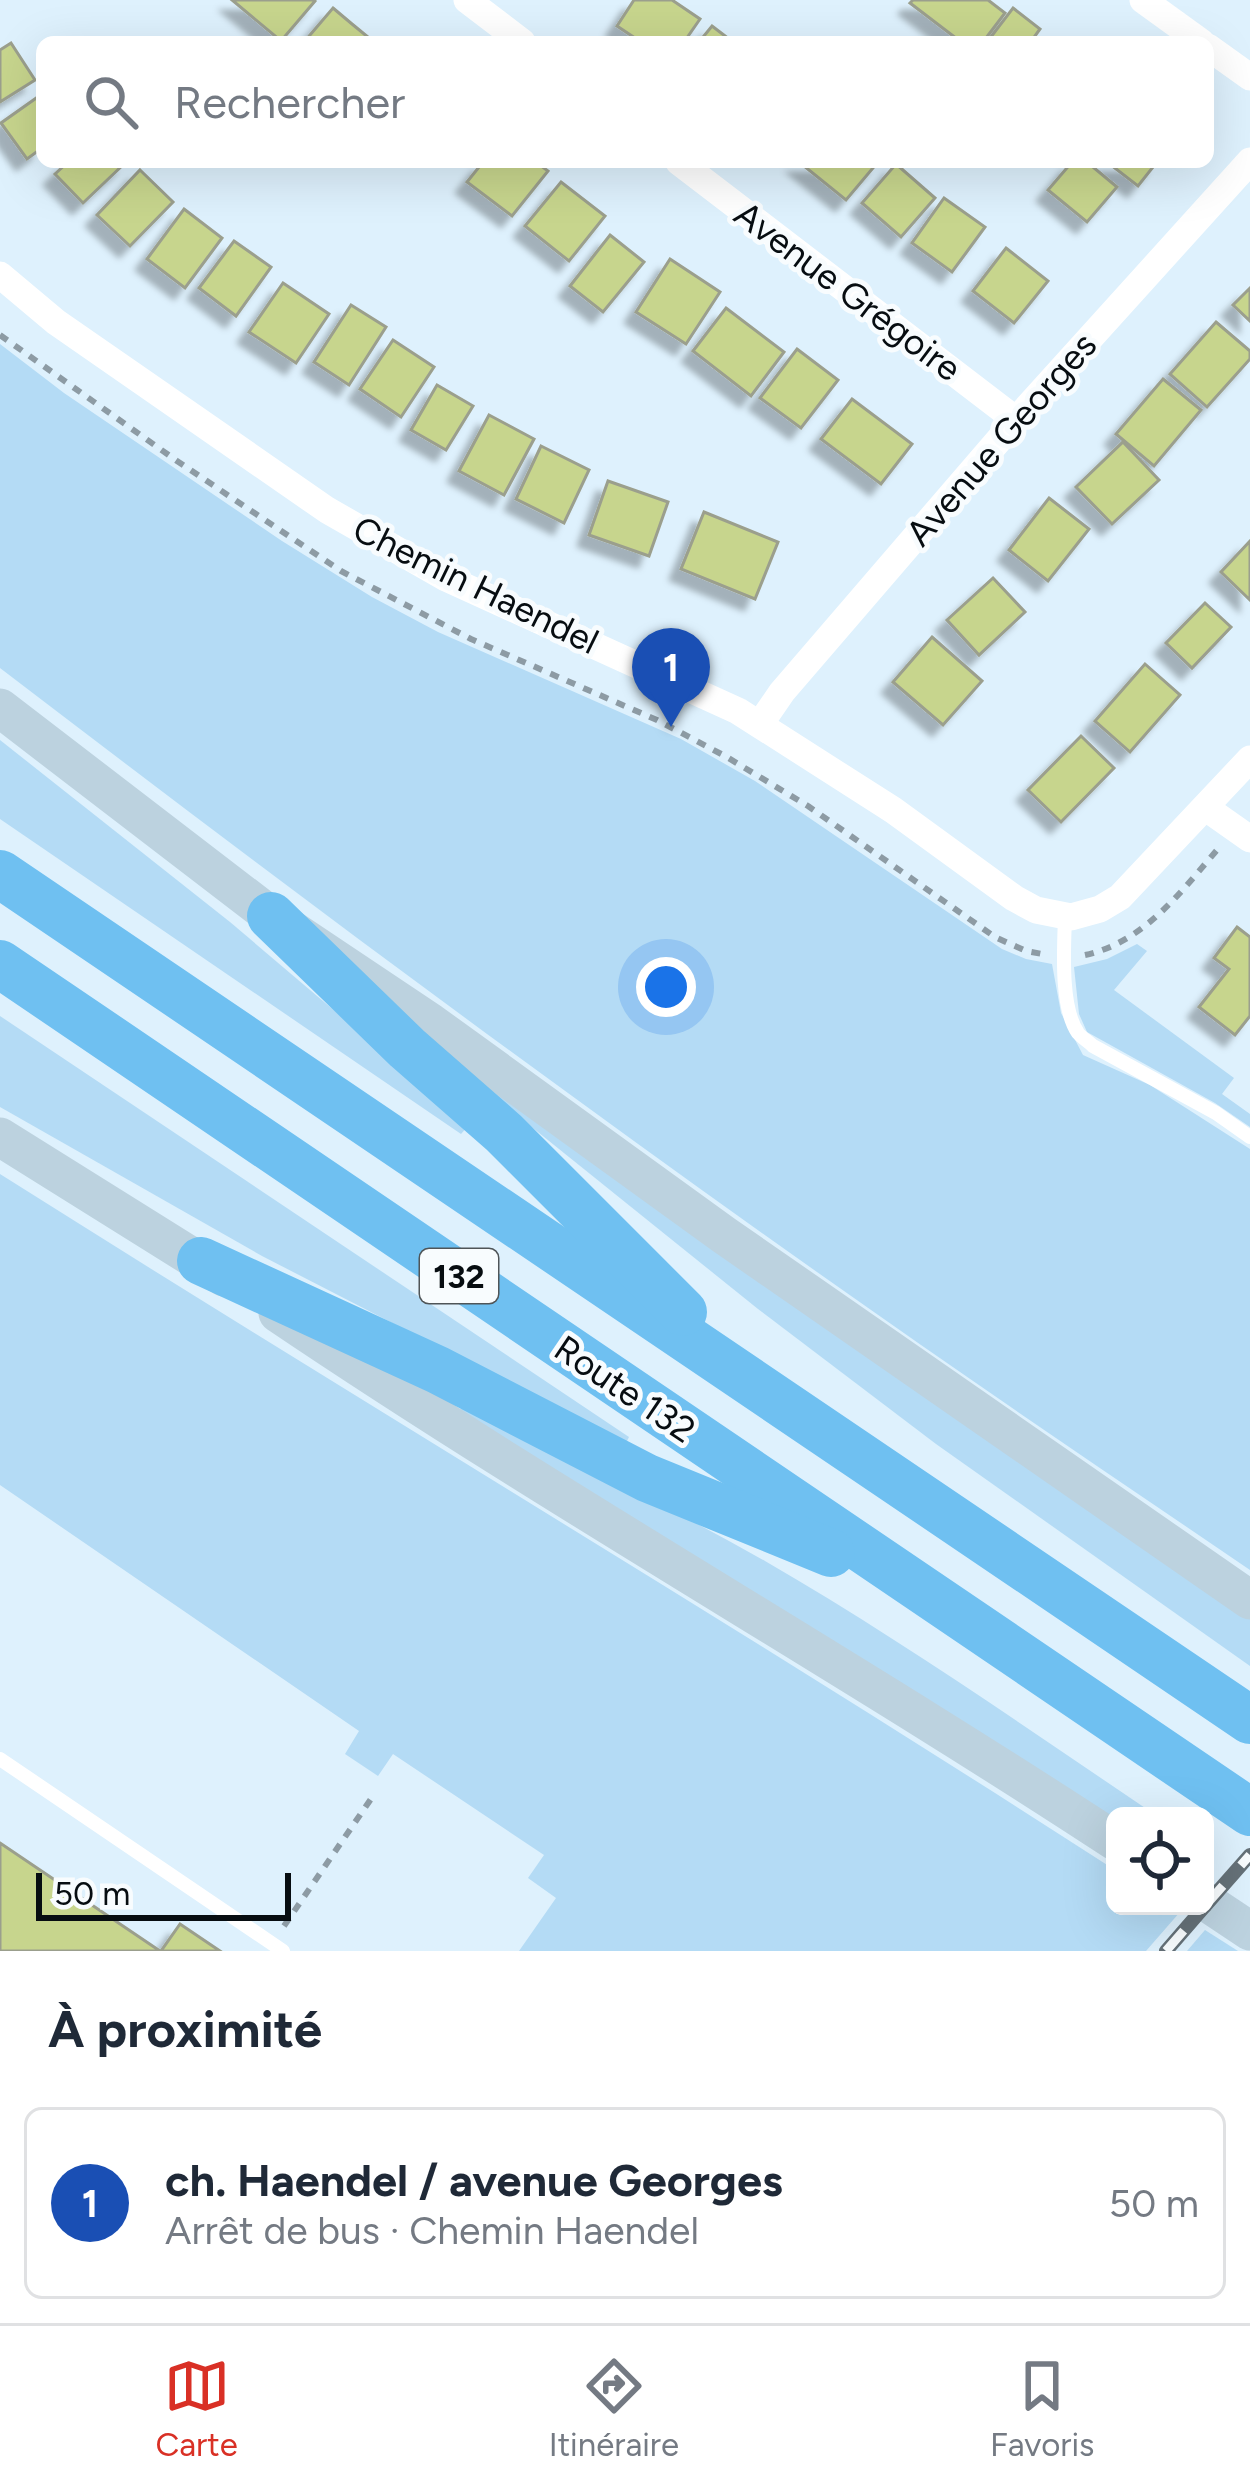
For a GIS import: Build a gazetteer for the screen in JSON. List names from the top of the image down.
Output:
{
  "streets": {
    "highway": ["132", "Route 132"],
    "street": ["Avenue Grégoire", "Avenue Georges", "Chemin Haendel"]
  },
  "crossings": [
    ["Avenue Grégoire", "Avenue Georges"],
    ["Avenue Georges", "Chemin Haendel"]
  ],
  "scale_bar": "50 m",
  "page": {
    "search": "Rechercher",
    "pins": "1",
    "scale": "50 m",
    "heading": "À proximité",
    "list": [
      {
        "mark": "1",
        "name": "ch. Haendel / avenue Georges",
        "note": "Arrêt de bus · Chemin Haendel",
        "value": "50 m"
      }
    ],
    "nav": ["Carte", "Itinéraire", "Favoris"]
  }
}
